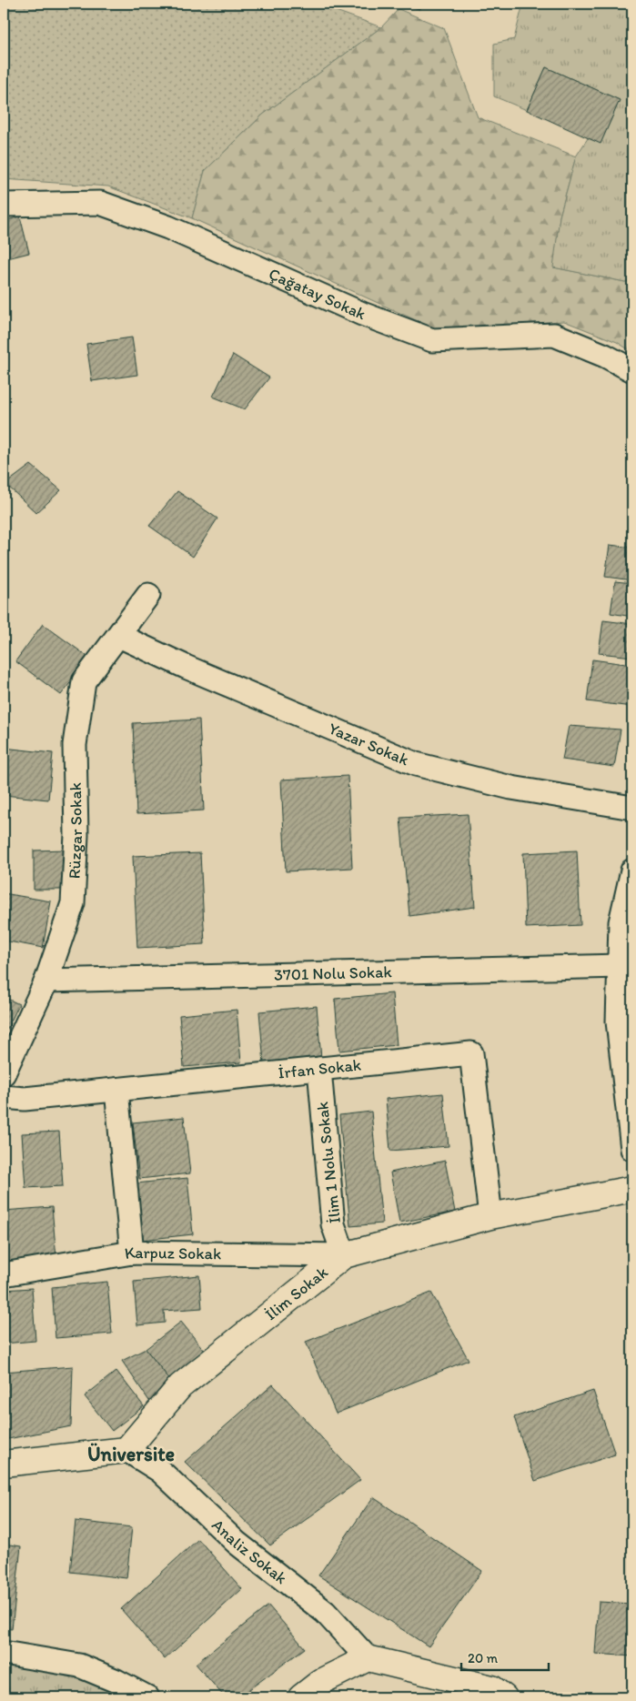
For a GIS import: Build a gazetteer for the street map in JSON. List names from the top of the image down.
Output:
{
  "streets": {
    "street": [
      "Çağatay Sokak",
      "Yazar Sokak",
      "Rüzgar Sokak",
      "3701 Nolu Sokak",
      "İrfan Sokak",
      "İlim 1 Nolu Sokak",
      "Karpuz Sokak",
      "İlim Sokak",
      "Analiz Sokak"
    ]
  },
  "crossings": [
    ["Yazar Sokak", "Rüzgar Sokak"],
    ["Rüzgar Sokak", "3701 Nolu Sokak"],
    ["İrfan Sokak", "İlim 1 Nolu Sokak"],
    ["İrfan Sokak", "İlim Sokak"],
    ["İlim 1 Nolu Sokak", "Karpuz Sokak"],
    ["İlim 1 Nolu Sokak", "İlim Sokak"],
    ["Karpuz Sokak", "İlim Sokak"],
    ["İlim Sokak", "Analiz Sokak"]
  ],
  "districts": ["Üniversite"],
  "scale_bar": "20 m"
}
